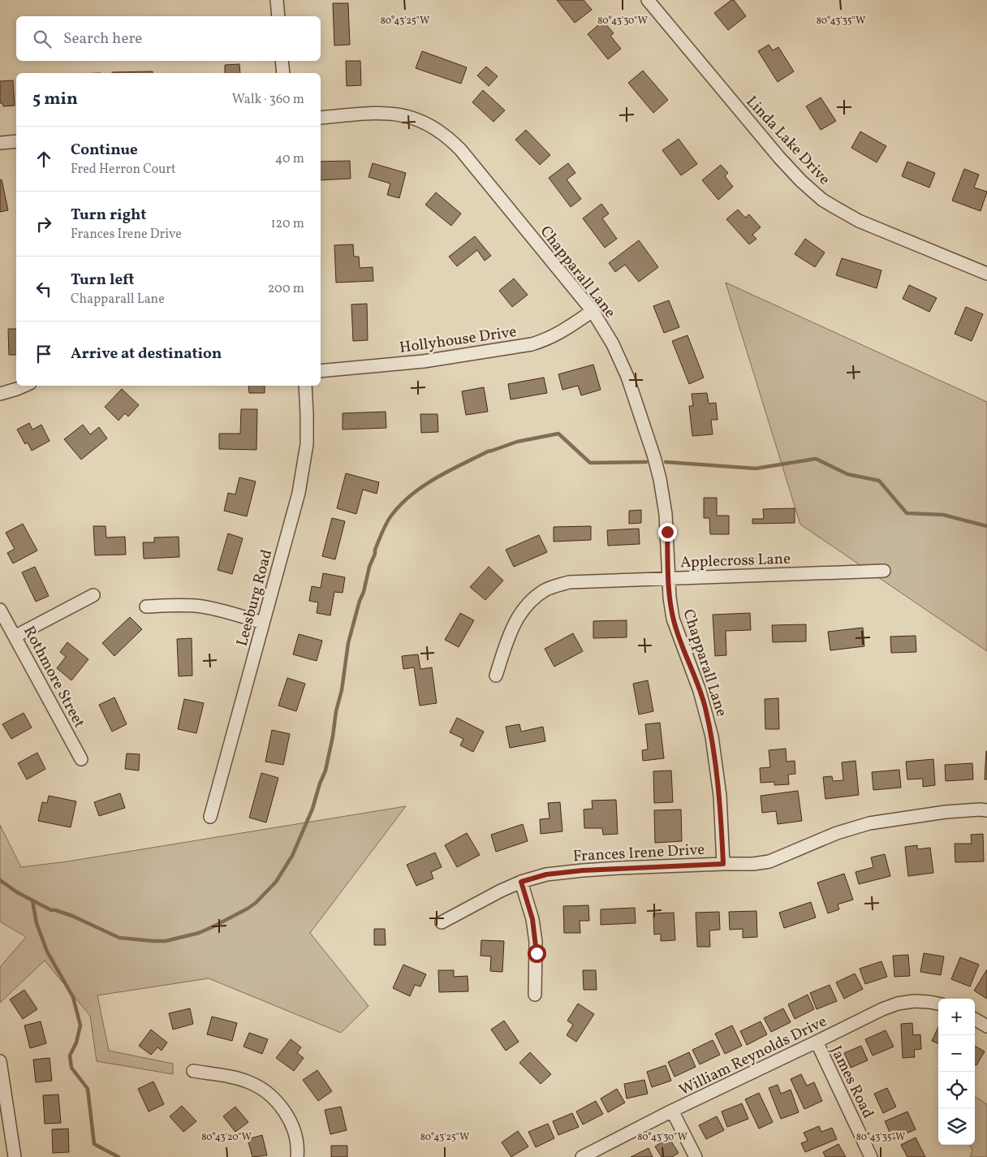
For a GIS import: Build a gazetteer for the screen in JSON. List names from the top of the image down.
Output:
{
  "streets": {
    "street": [
      "Linda Lake Drive",
      "Chapparall Lane",
      "Hollyhouse Drive",
      "Applecross Lane",
      "Leesburg Road",
      "Rothmore Street",
      "Frances Irene Drive",
      "William Reynolds Drive",
      "James Road"
    ]
  },
  "crossings": [
    ["Chapparall Lane", "Hollyhouse Drive"],
    ["Chapparall Lane", "Applecross Lane"],
    ["Chapparall Lane", "Frances Irene Drive"],
    ["William Reynolds Drive", "James Road"]
  ],
  "page": {
    "search": "Search here",
    "heading": ["5 min", "Walk · 360 m"],
    "list": [
      ["Continue", "Fred Herron Court", "40 m"],
      ["Turn right", "Frances Irene Drive", "120 m"],
      ["Turn left", "Chapparall Lane", "200 m"],
      "Arrive at destination"
    ],
    "map_buttons": ["+", "−"]
  },
  "coordinates": [
    "80°43'25\"W",
    "80°43'30\"W",
    "80°43'35\"W",
    "80°43'20\"W"
  ]
}
